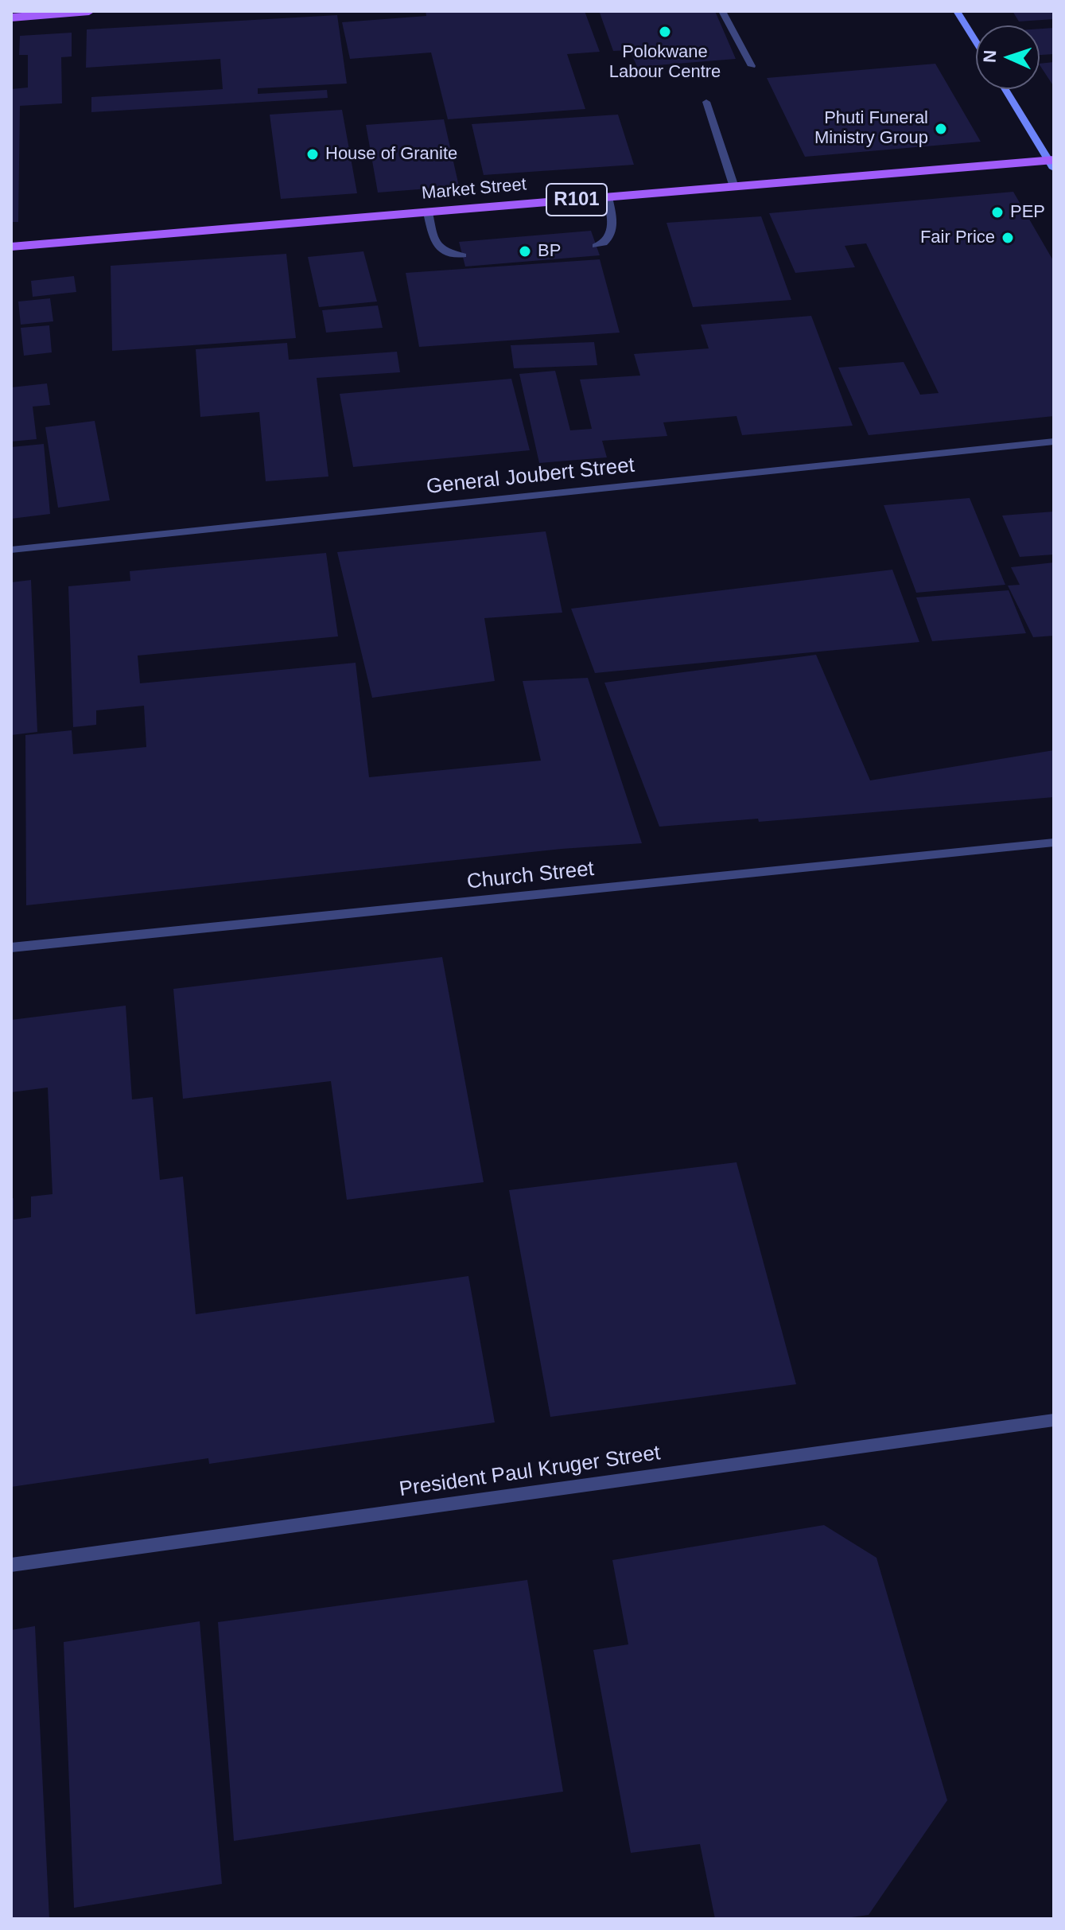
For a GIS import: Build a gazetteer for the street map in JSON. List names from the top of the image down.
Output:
{
  "streets": {
    "main road": ["Market Street", "R101"],
    "street": ["General Joubert Street", "Church Street", "President Paul Kruger Street"]
  },
  "places": [
    "Polokwane Labour Centre",
    "Phuti Funeral Ministry Group",
    "House of Granite",
    "PEP",
    "Fair Price",
    "BP"
  ],
  "north": "left"
}
